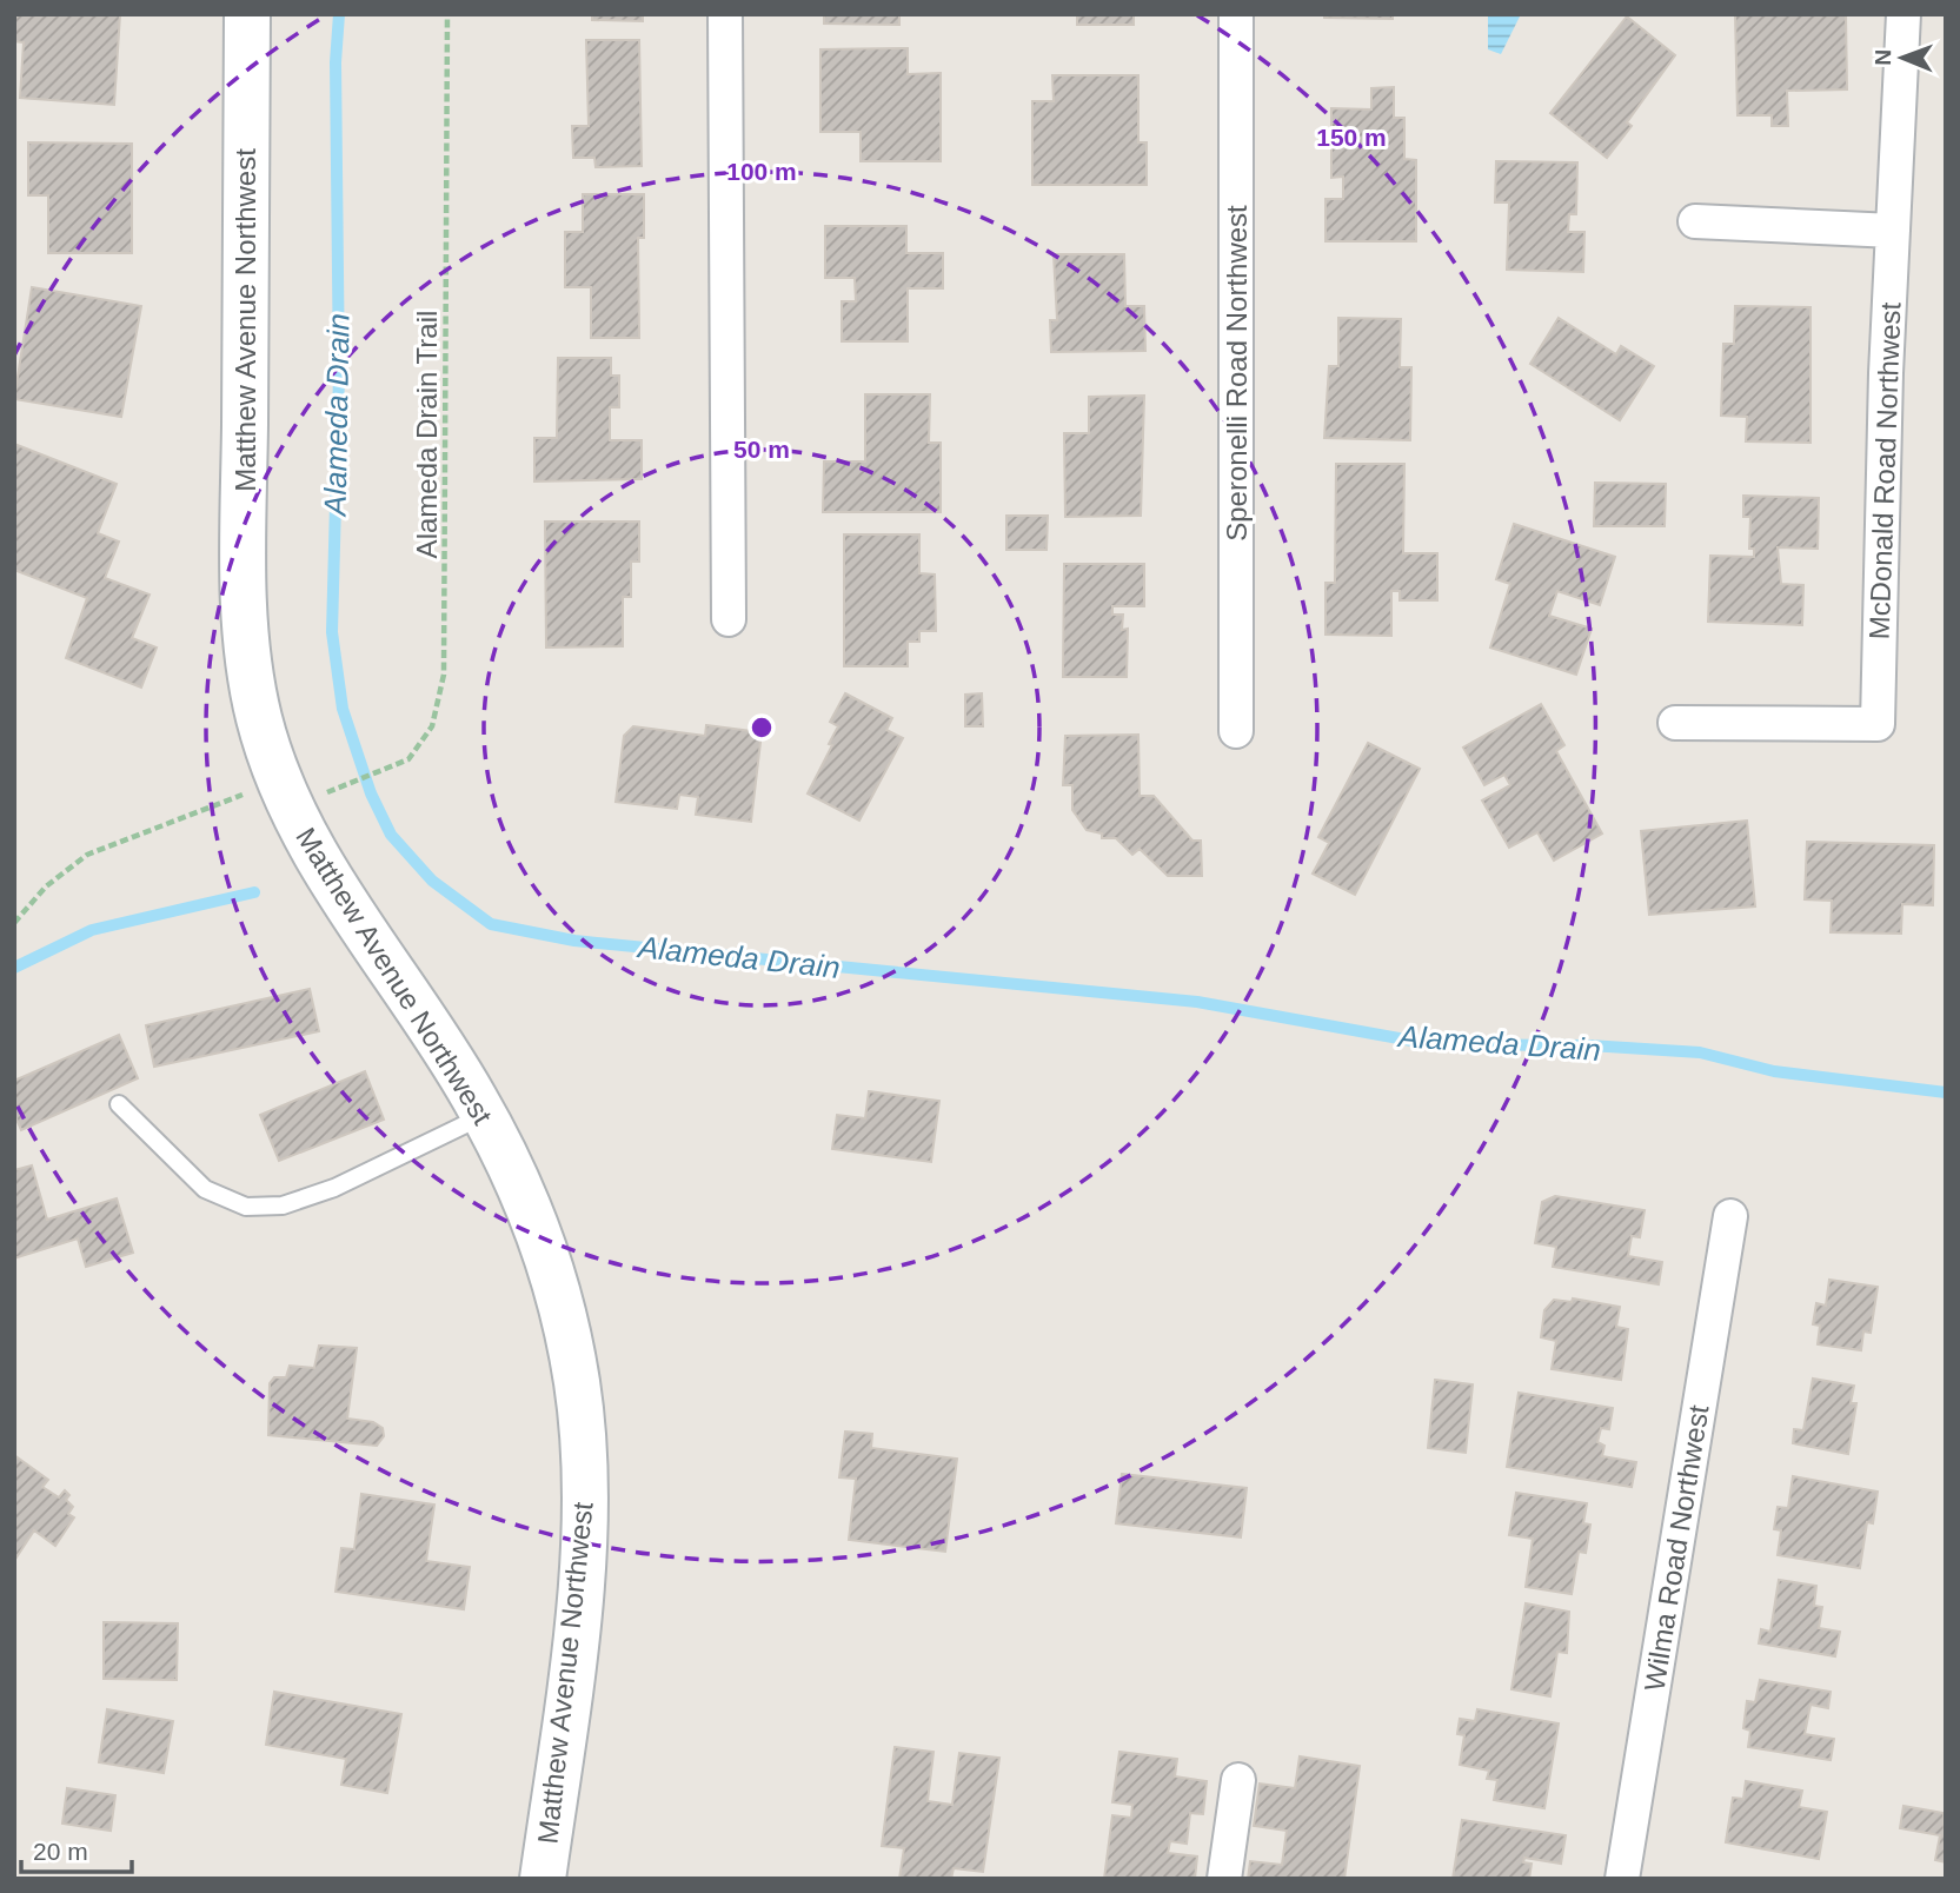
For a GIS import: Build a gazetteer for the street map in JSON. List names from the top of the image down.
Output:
{
  "streets": {
    "street": [
      "Matthew Avenue Northwest",
      "Speronelli Road Northwest",
      "McDonald Road Northwest",
      "Wilma Road Northwest"
    ],
    "path": ["Alameda Drain Trail"]
  },
  "water": ["Alameda Drain"],
  "scale_bar": "20 m",
  "north": "left",
  "rings": ["150 m", "100 m", "50 m"]
}
